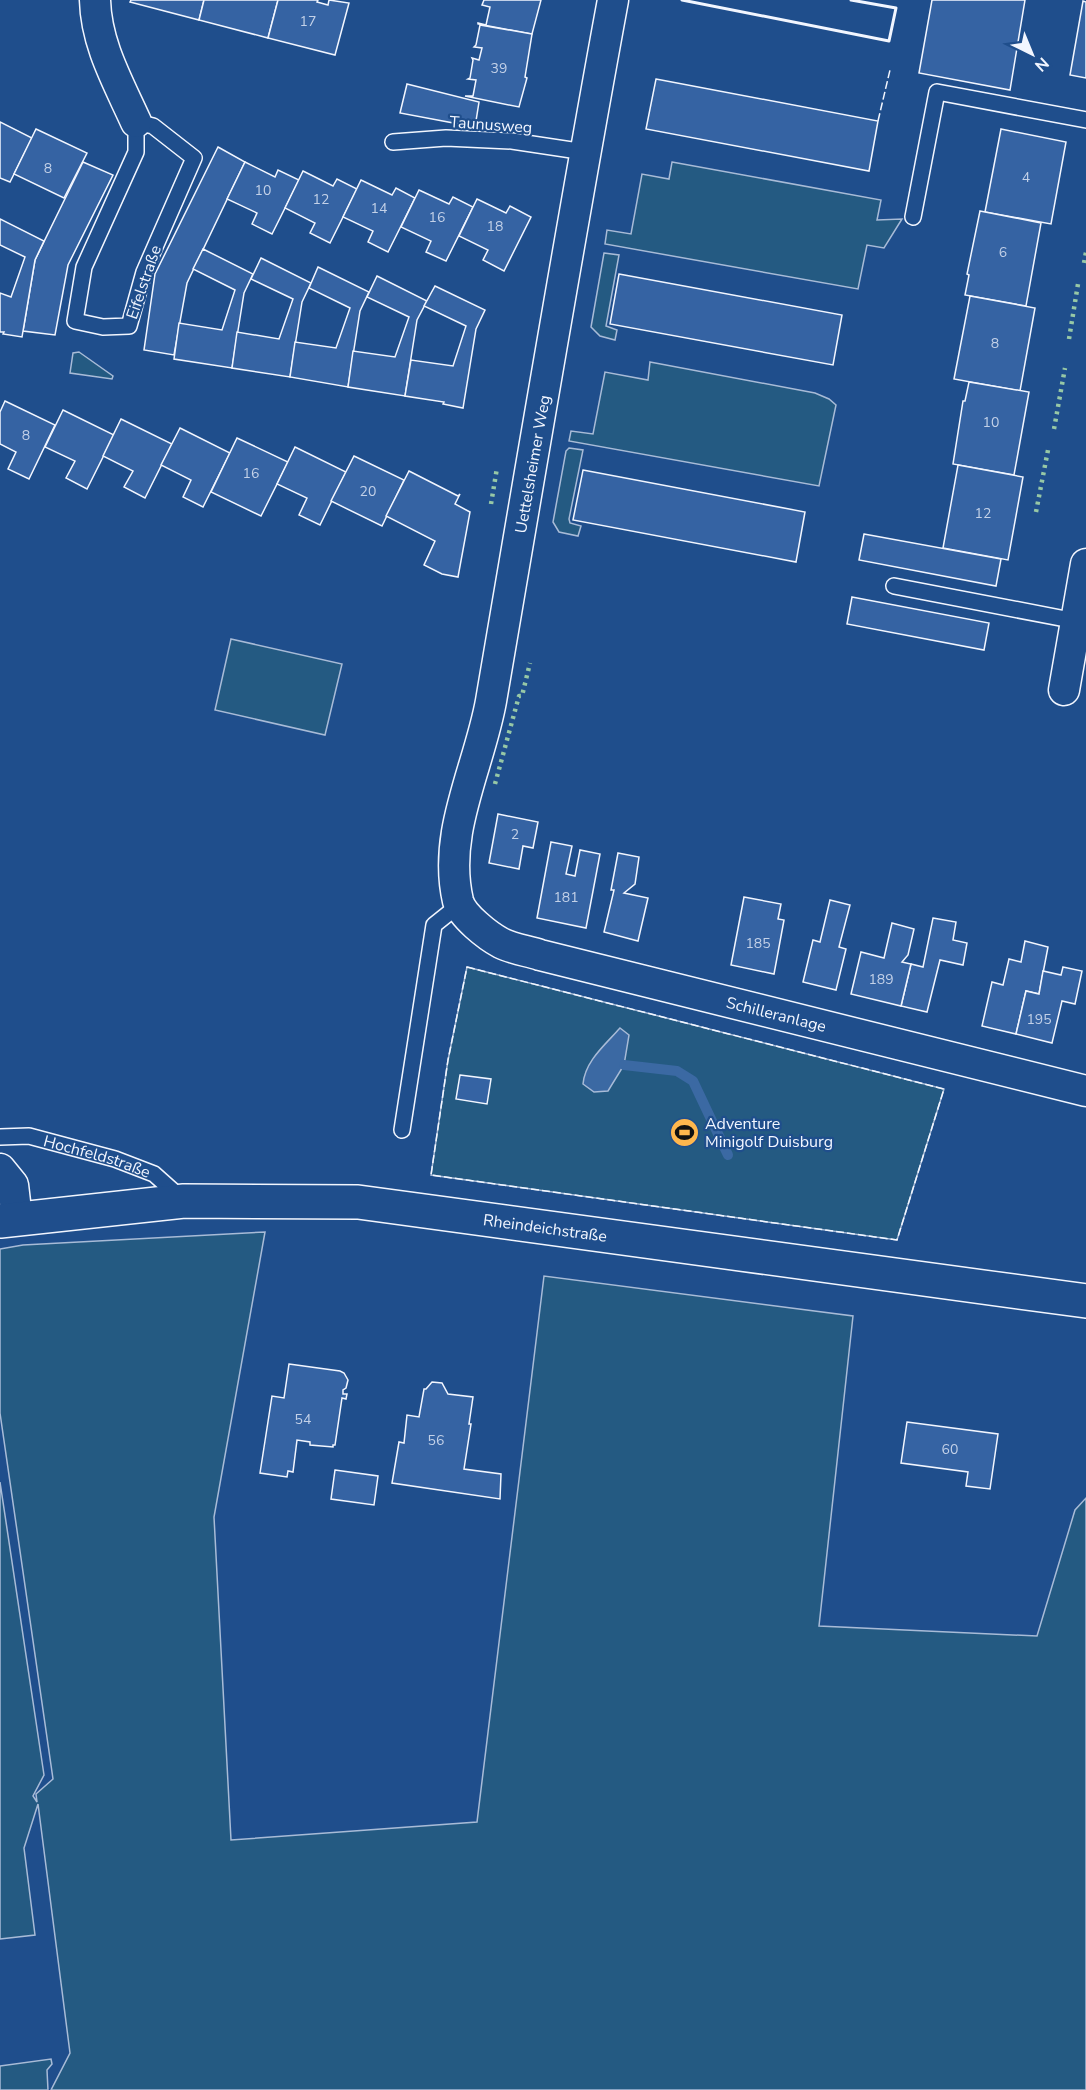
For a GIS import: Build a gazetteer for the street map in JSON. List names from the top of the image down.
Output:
{
  "streets": {
    "main road": ["Rheindeichstraße"],
    "street": ["Eifelstraße", "Uettelsheimer Weg", "Schilleranlage"],
    "lane": ["Taunusweg", "Hochfeldstraße"]
  },
  "crossings": [
    ["Taunusweg", "Uettelsheimer Weg"],
    ["Uettelsheimer Weg", "Schilleranlage"],
    ["Hochfeldstraße", "Rheindeichstraße"]
  ],
  "places": {
    "sports": ["Adventure Minigolf Duisburg"]
  },
  "house_numbers": [
    "17",
    "39",
    "8",
    "4",
    "10",
    "12",
    "14",
    "16",
    "18",
    "6",
    "8",
    "10",
    "8",
    "16",
    "20",
    "12",
    "2",
    "181",
    "185",
    "189",
    "195",
    "54",
    "56",
    "60"
  ],
  "north": "bottom right"
}
